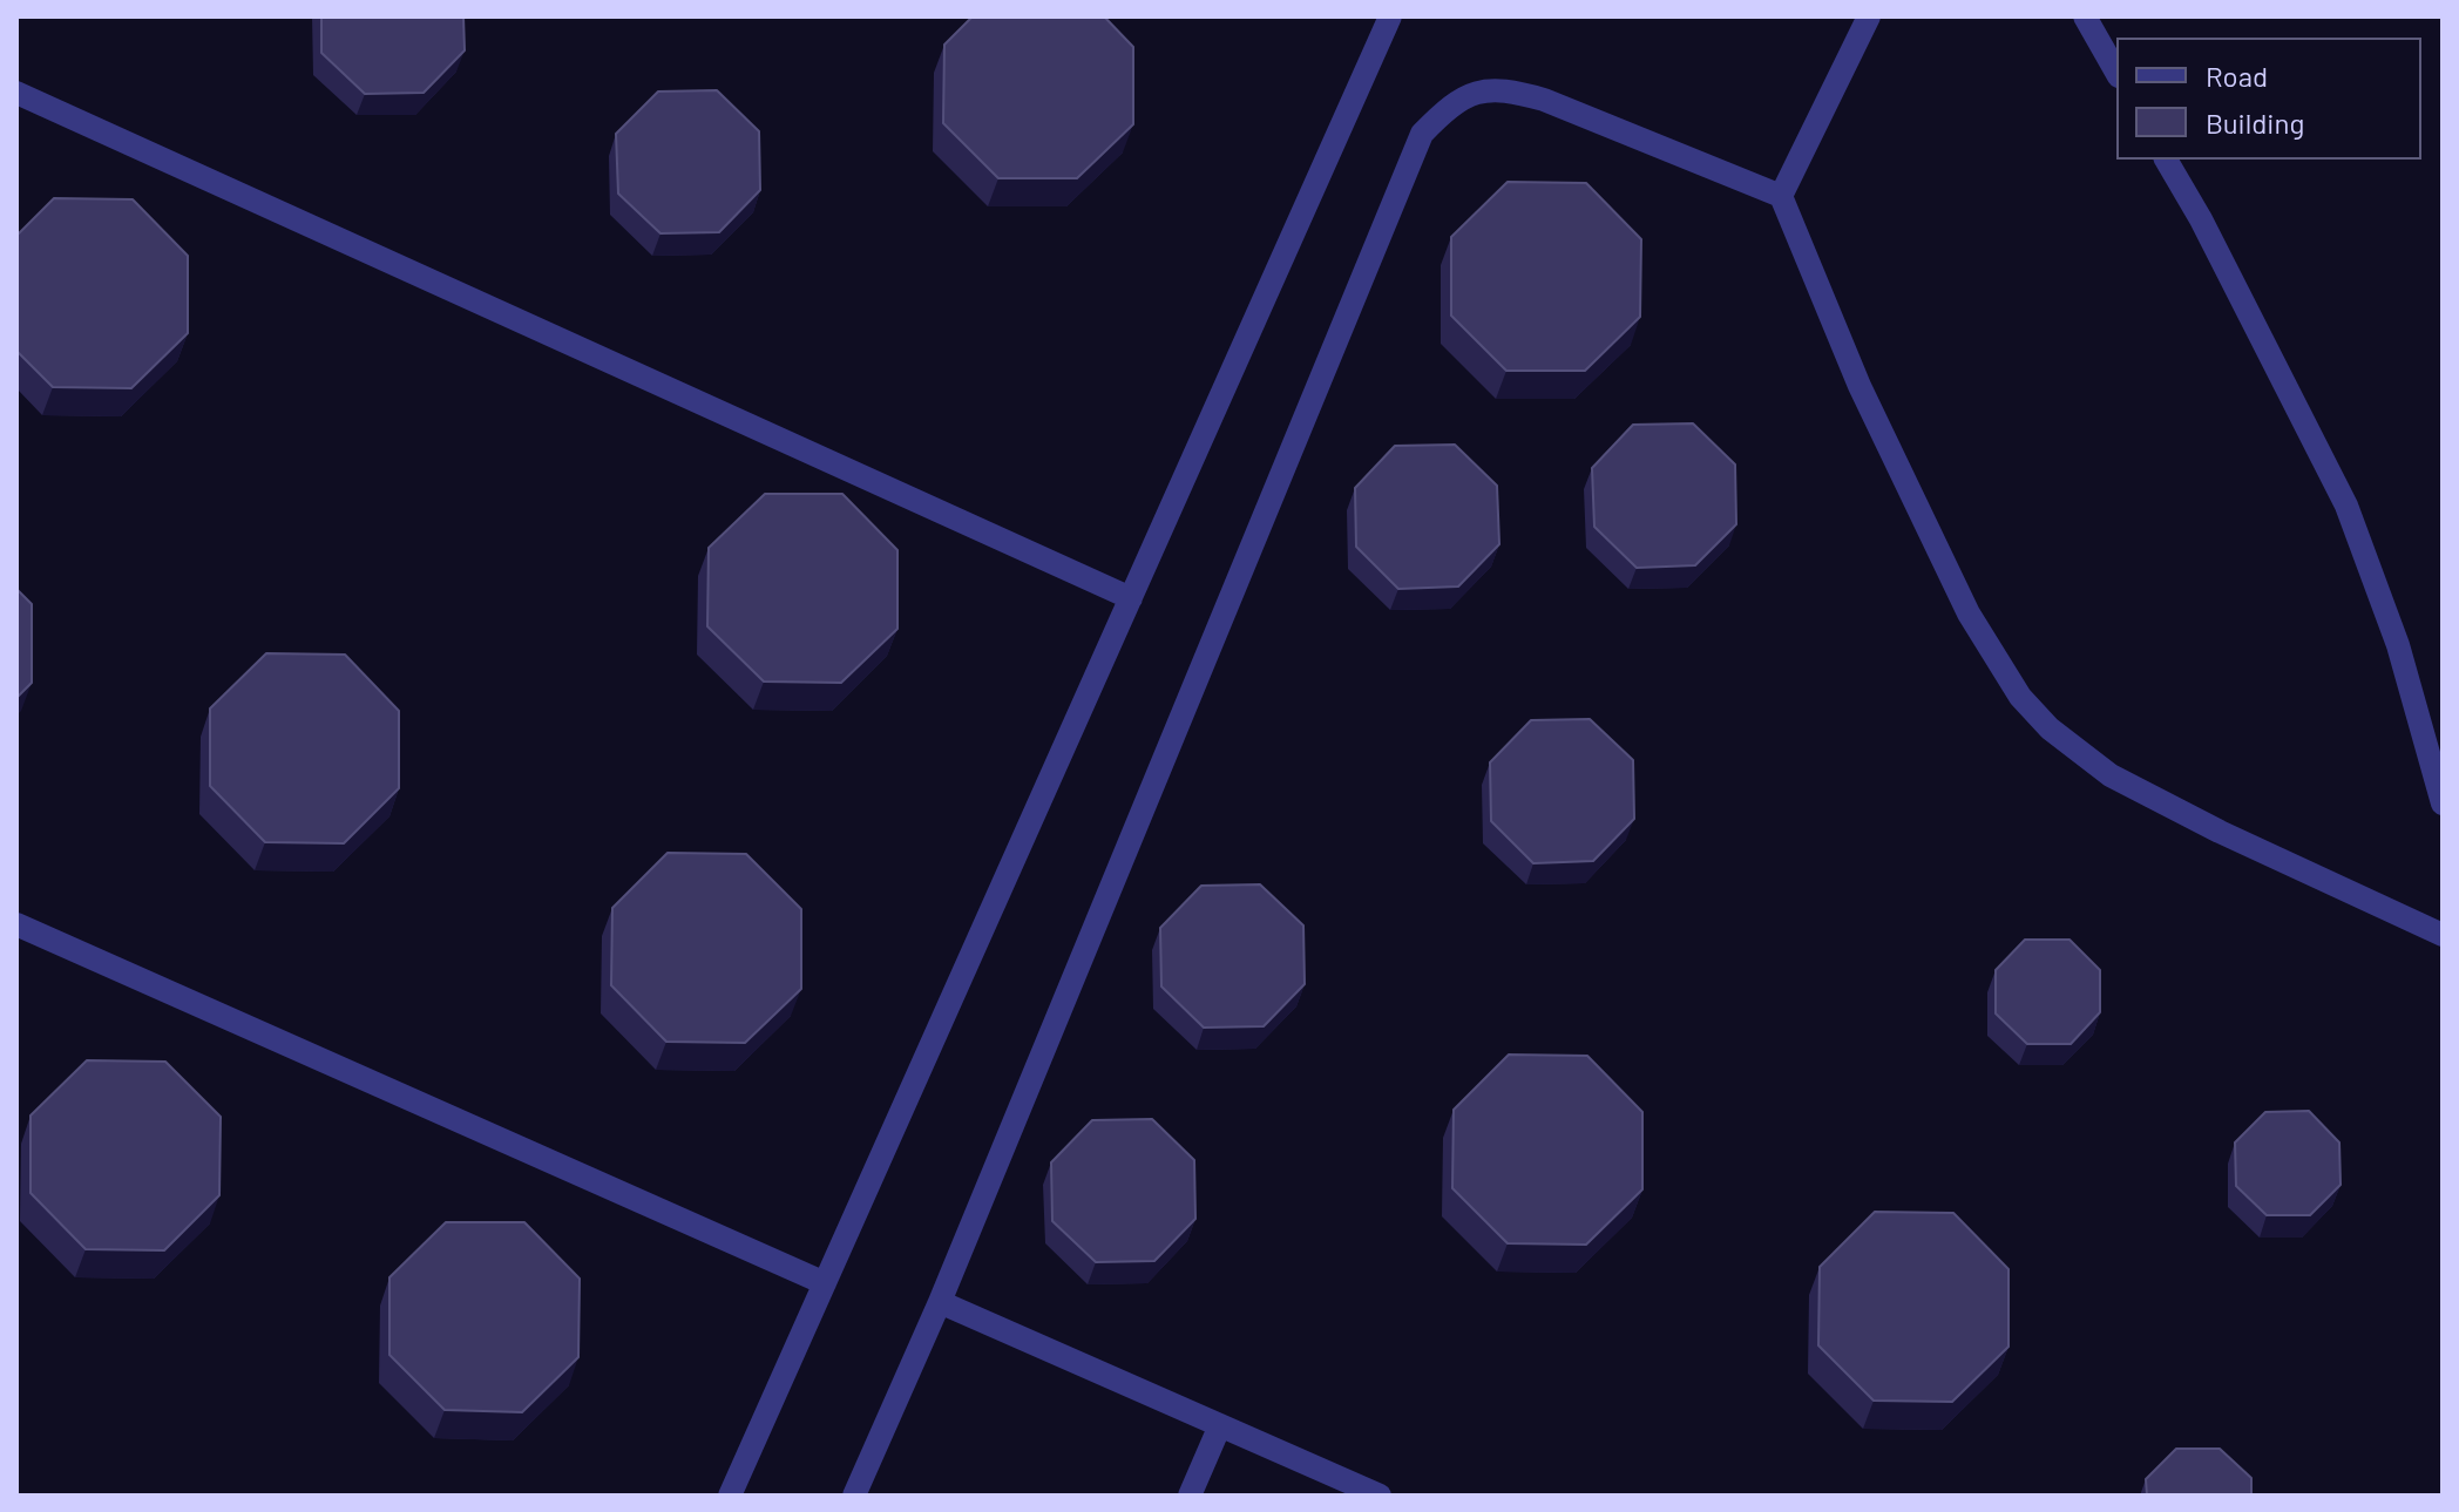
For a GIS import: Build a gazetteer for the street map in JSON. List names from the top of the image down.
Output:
{
  "legend": ["Road", "Building"]
}
